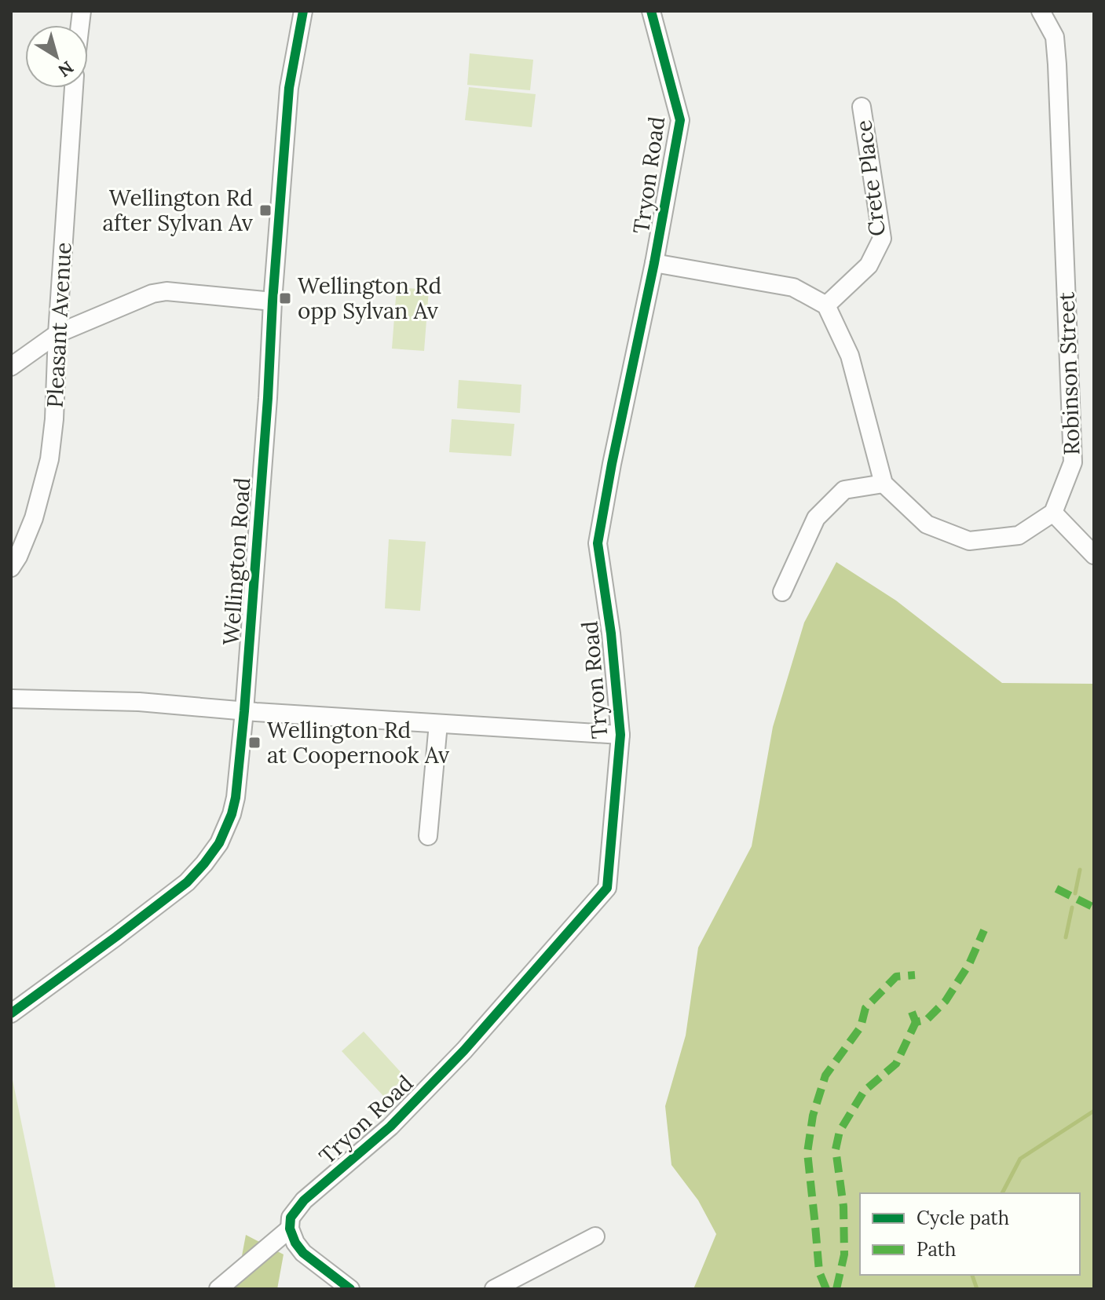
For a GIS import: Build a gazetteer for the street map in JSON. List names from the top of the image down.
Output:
{
  "streets": {
    "street": [
      "Tryon Road",
      "Crete Place",
      "Pleasant Avenue",
      "Robinson Street",
      "Wellington Road"
    ]
  },
  "places": {
    "transit": ["Wellington Rd after Sylvan Av", "Wellington Rd opp Sylvan Av", "Wellington Rd at Coopernook Av"]
  },
  "legend": ["Cycle path", "Path"],
  "north": "bottom right"
}
